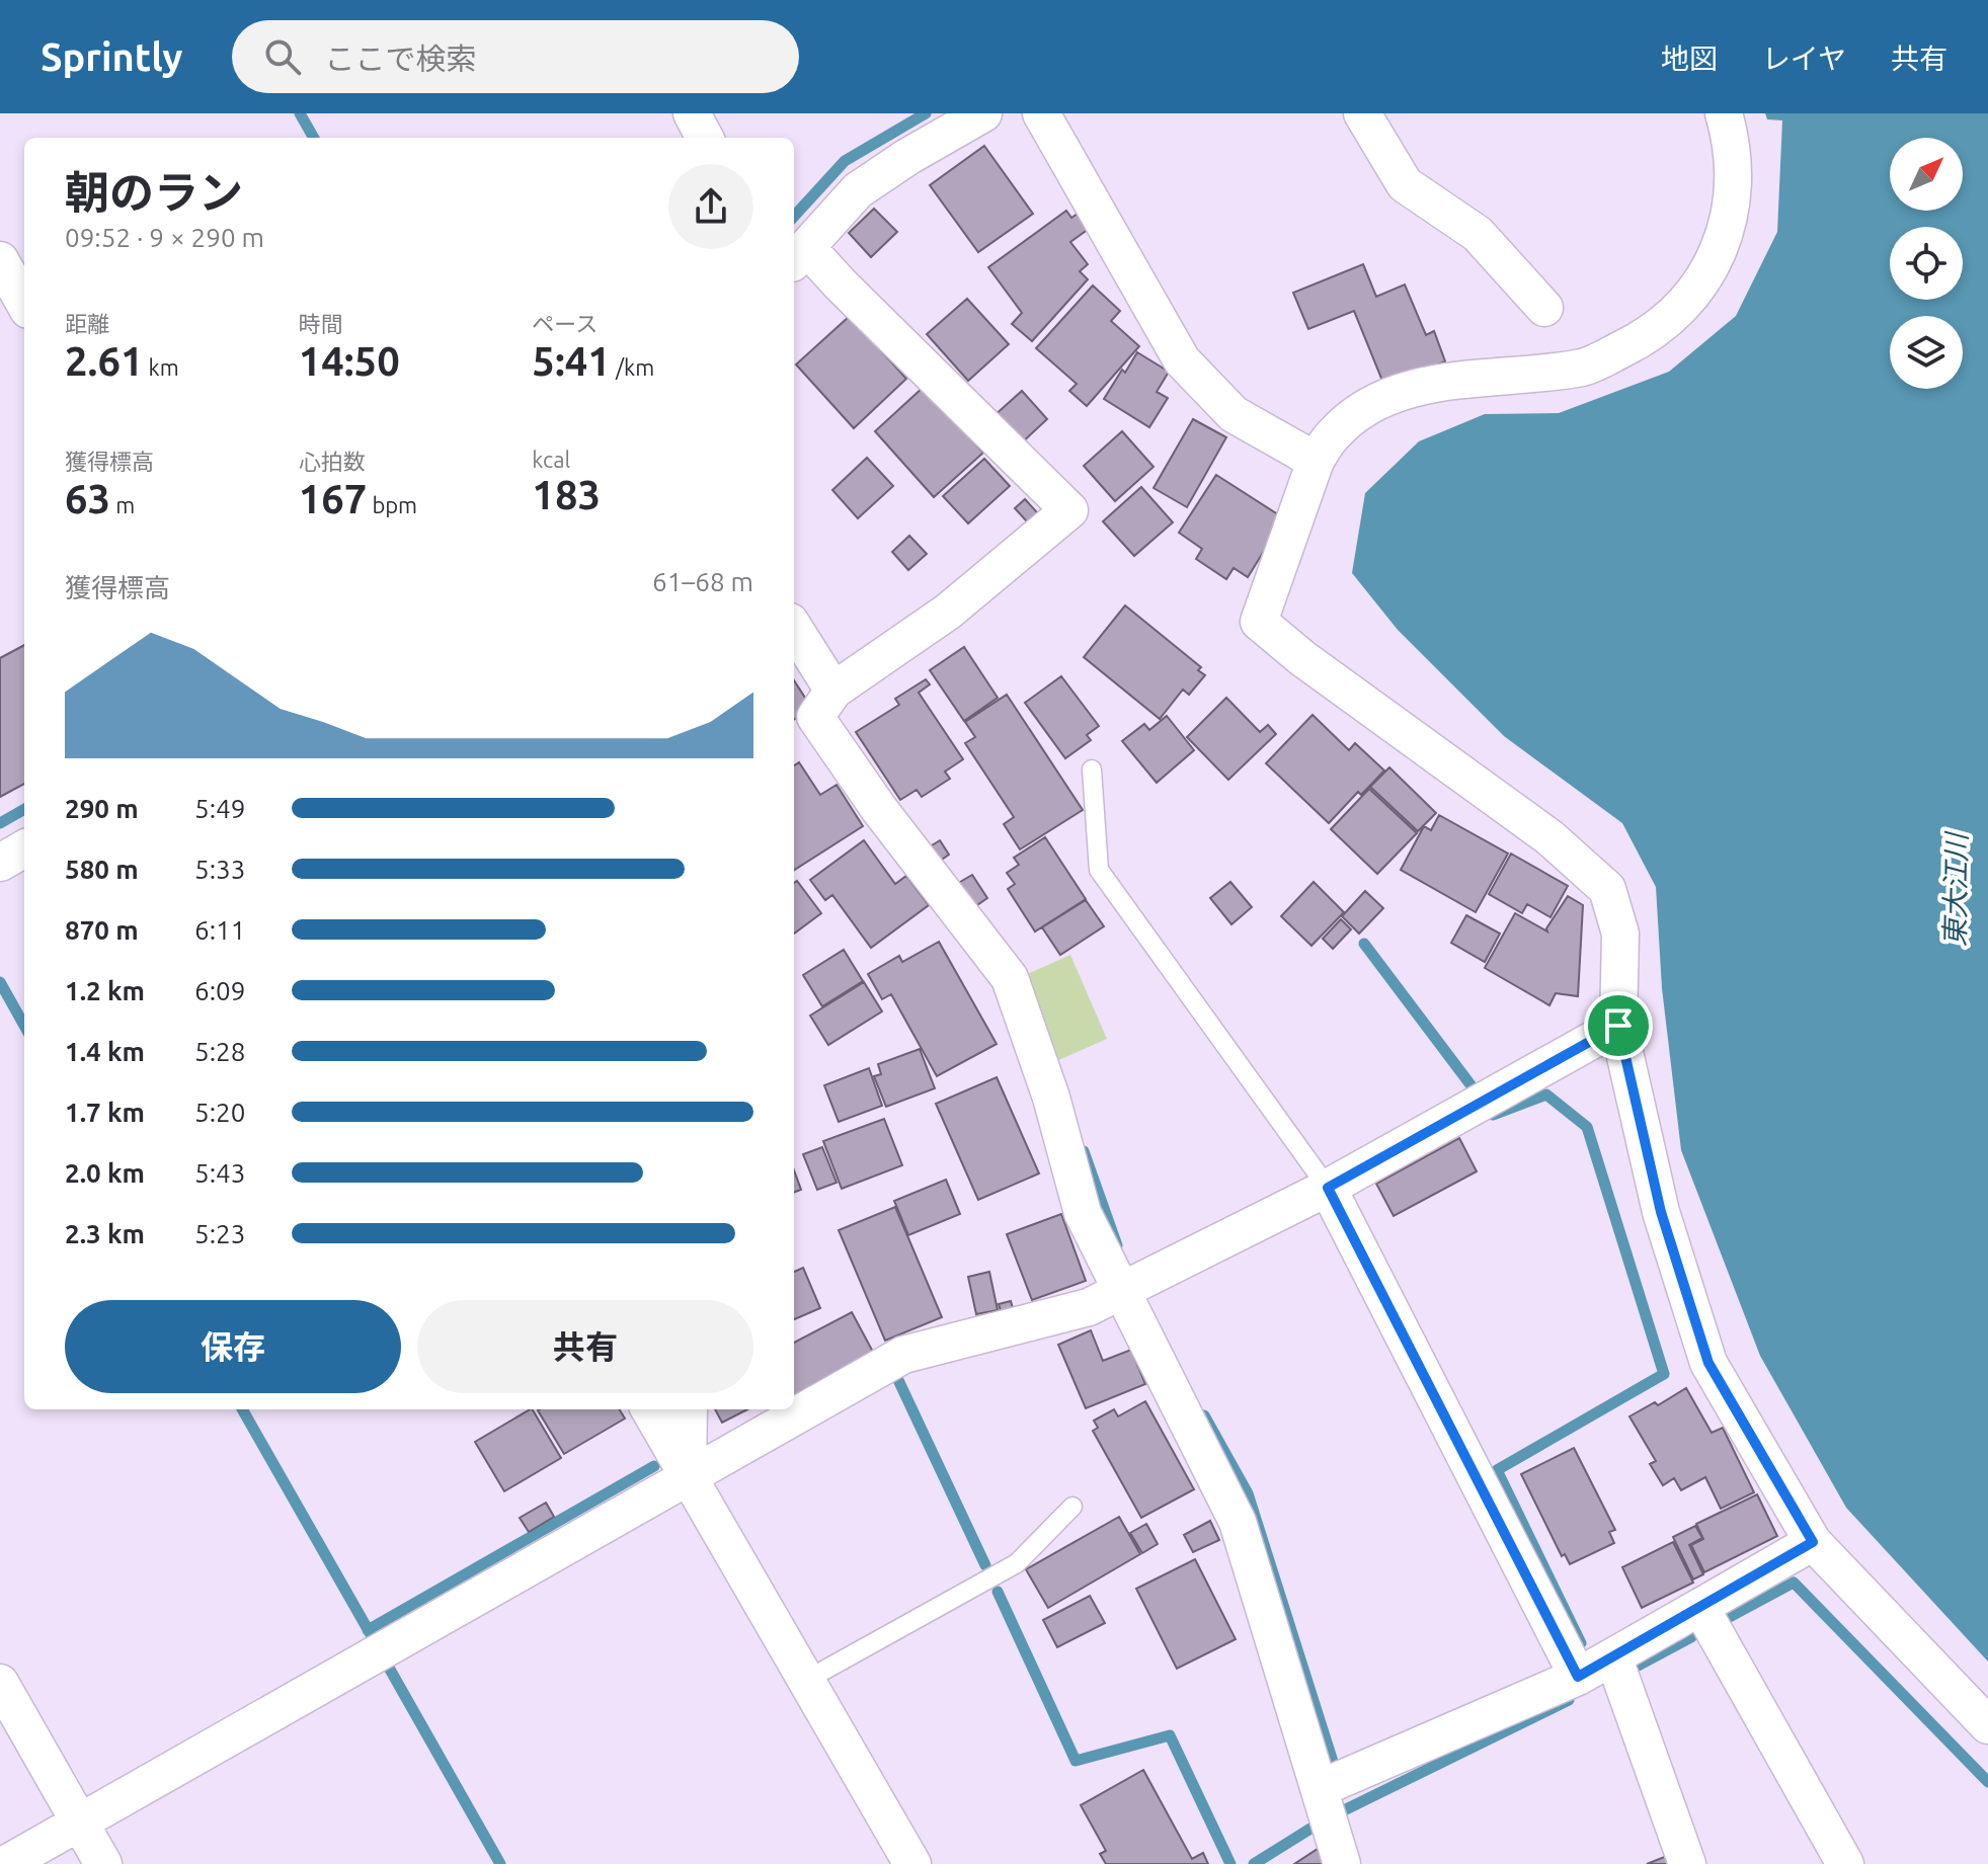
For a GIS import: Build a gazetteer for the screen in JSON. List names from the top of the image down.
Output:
{
  "water": ["東大江川"],
  "north": "top right",
  "page": {
    "header": "Sprintly",
    "search": "ここで検索",
    "nav": ["地図", "レイヤ", "共有"],
    "heading": ["朝のラン", "09:52 · 9 × 290 m"],
    "stats": [
      ["距離", "2.61 km"],
      ["時間", "14:50"],
      ["ペース", "5:41 /km"],
      ["獲得標高", "63 m"],
      ["心拍数", "167 bpm"],
      ["kcal", "183"]
    ],
    "chart": ["獲得標高", "61–68 m"],
    "list": [
      {
        "name": "290 m",
        "note": "5:49"
      },
      {
        "name": "580 m",
        "note": "5:33"
      },
      {
        "name": "870 m",
        "note": "6:11"
      },
      {
        "name": "1.2 km",
        "note": "6:09"
      },
      {
        "name": "1.4 km",
        "note": "5:28"
      },
      {
        "name": "1.7 km",
        "note": "5:20"
      },
      {
        "name": "2.0 km",
        "note": "5:43"
      },
      {
        "name": "2.3 km",
        "note": "5:23"
      }
    ],
    "buttons": ["保存", "共有"]
  }
}
